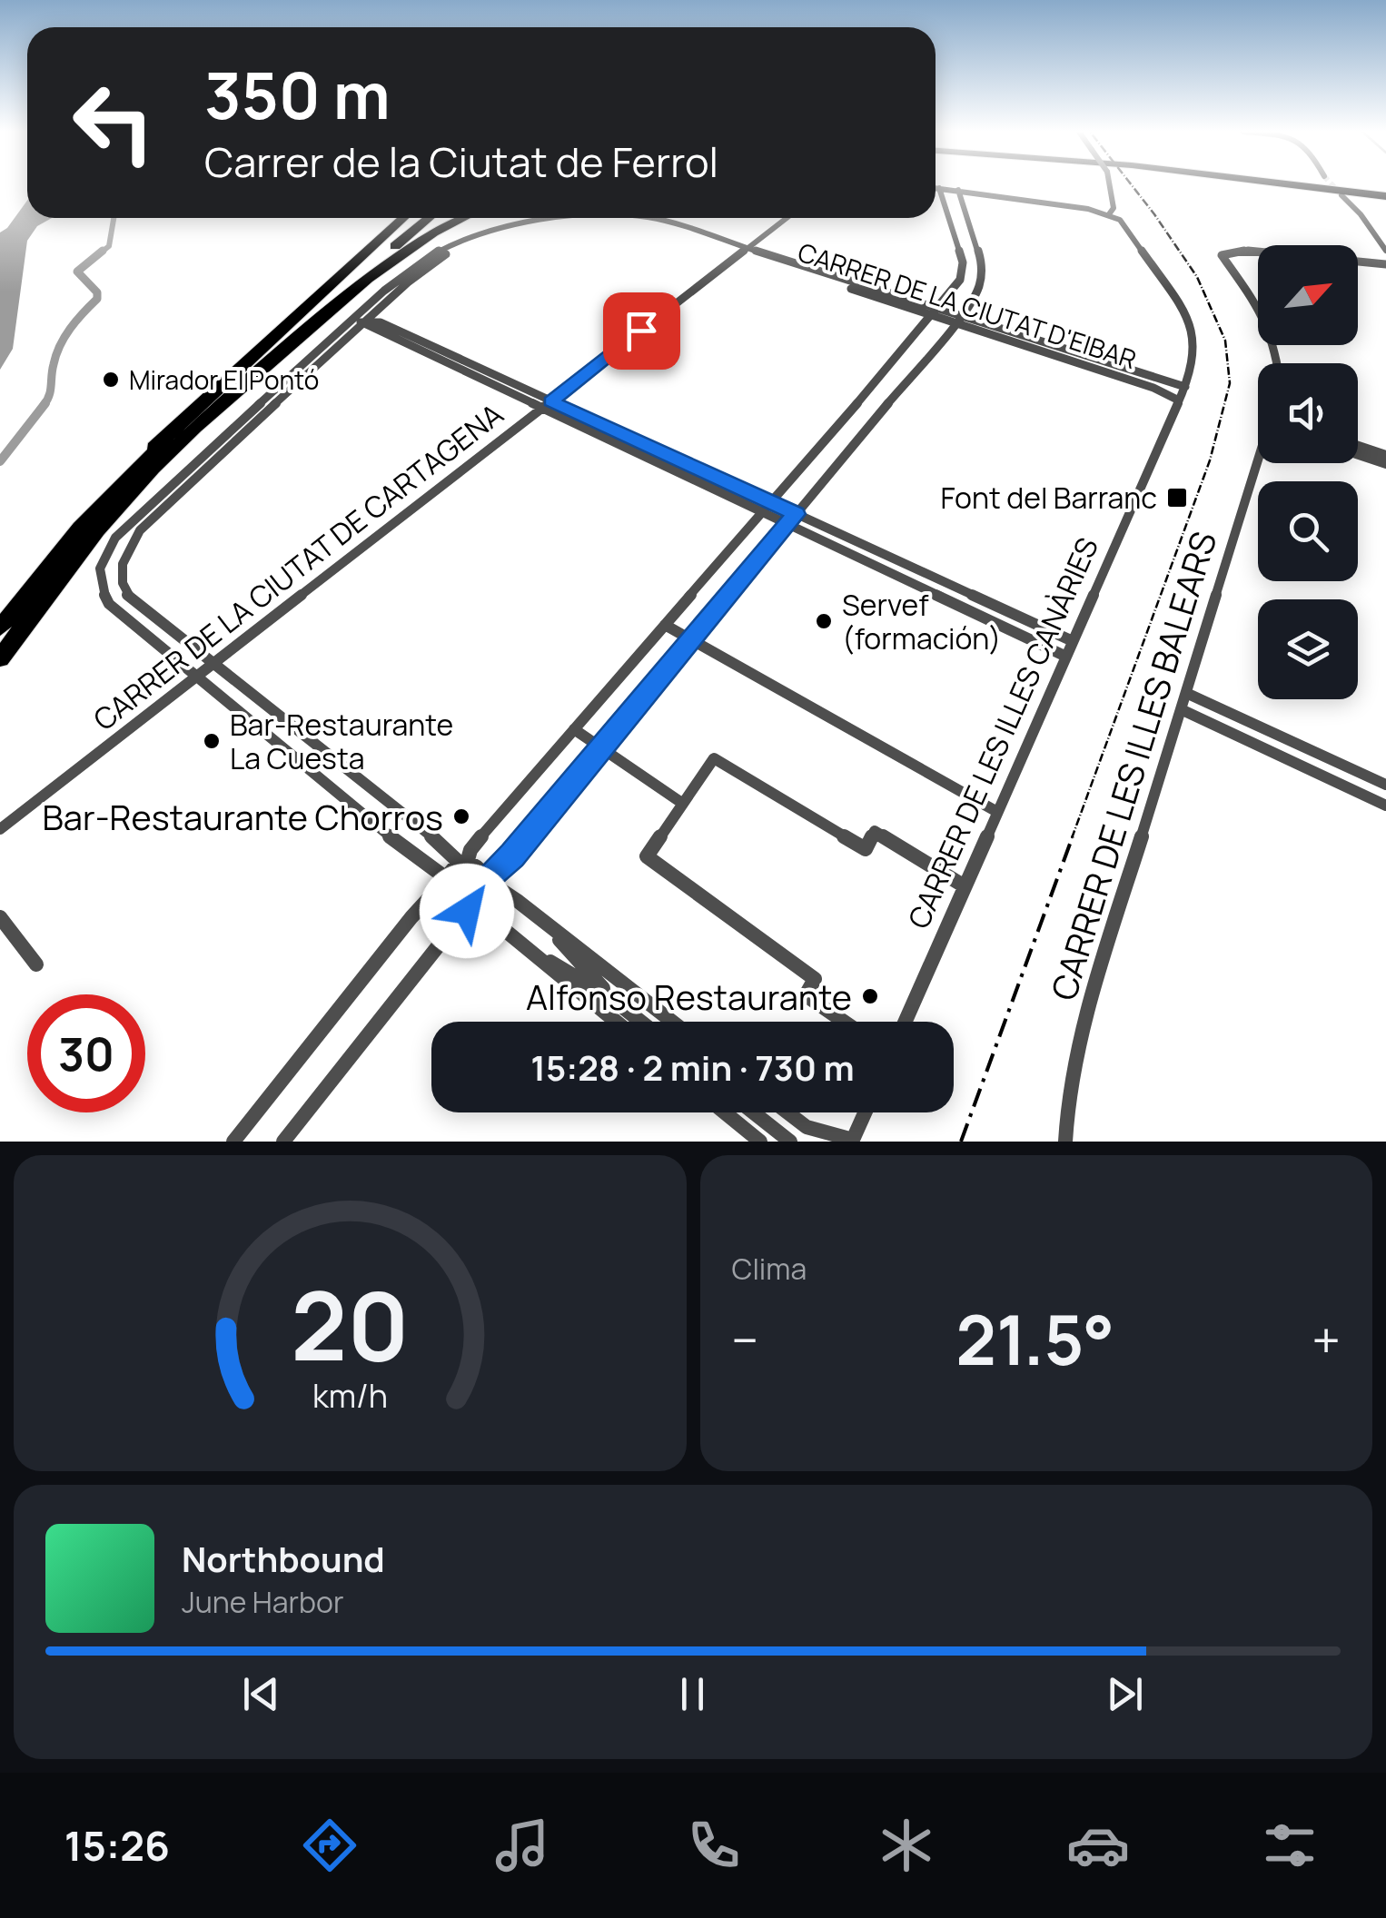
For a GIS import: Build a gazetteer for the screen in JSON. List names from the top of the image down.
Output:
{
  "streets": {
    "street": [
      "CARRER DE LA CIUTAT D'EIBAR",
      "CARRER DE LA CIUTAT DE CARTAGENA",
      "CARRER DE LES ILLES CANÀRIES",
      "CARRER DE LES ILLES BALEARS"
    ]
  },
  "crossings": [
    ["CARRER DE LA CIUTAT D'EIBAR", "CARRER DE LA CIUTAT DE CARTAGENA"],
    ["CARRER DE LA CIUTAT D'EIBAR", "CARRER DE LES ILLES CANÀRIES"]
  ],
  "places": {
    "other": [
      "Mirador El Pontó",
      "Servef (formación)",
      "Bar-Restaurante La Cuesta",
      "Bar-Restaurante Chorros",
      "Alfonso Restaurante"
    ],
    "transit": ["Font del Barranc"]
  },
  "north": "top right",
  "page": {
    "turn": ["350 m", "Carrer de la Ciutat de Ferrol"],
    "limit": "30",
    "trip": "15:28 · 2 min · 730 m",
    "tile": "Clima",
    "heat": ["−", "21.5°", "+"],
    "song": ["Northbound", "June Harbor"],
    "tabs": "15:26",
    "gauge": ["20", "km/h"]
  }
}
